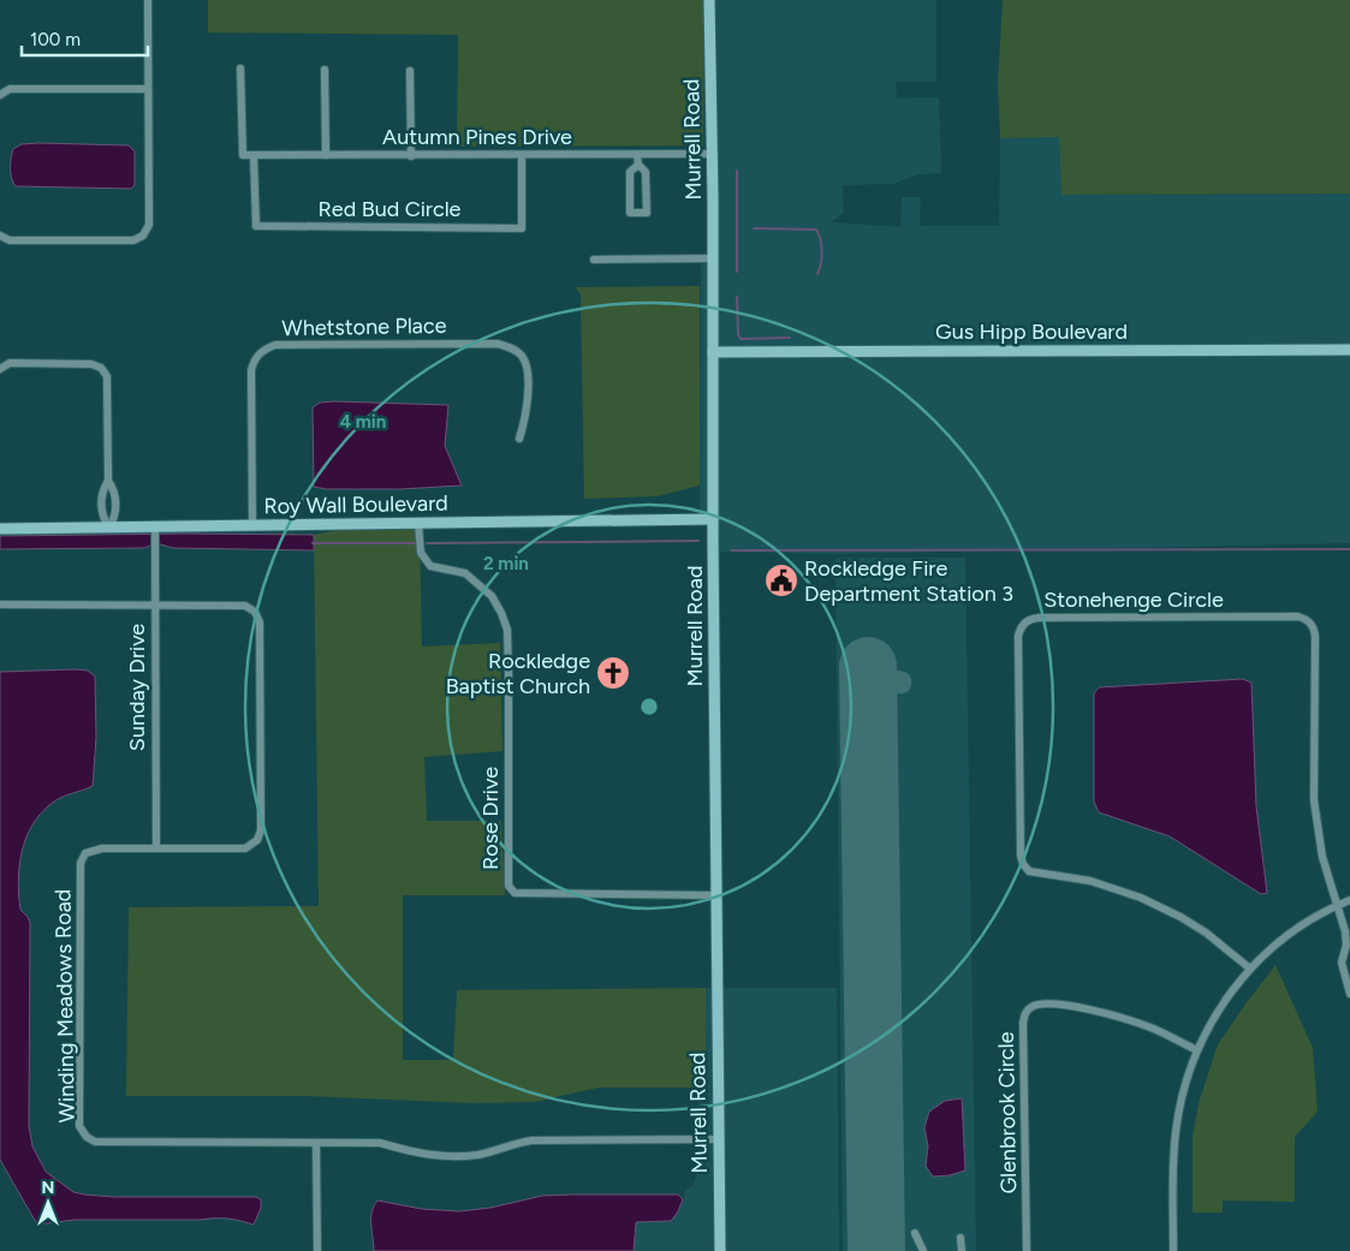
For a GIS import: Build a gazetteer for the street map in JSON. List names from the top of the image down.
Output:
{
  "streets": {
    "street": [
      "Autumn Pines Drive",
      "Murrell Road",
      "Red Bud Circle",
      "Whetstone Place",
      "Gus Hipp Boulevard",
      "Roy Wall Boulevard",
      "Stonehenge Circle",
      "Sunday Drive",
      "Rose Drive",
      "Winding Meadows Road",
      "Glenbrook Circle"
    ]
  },
  "crossings": [
    ["Autumn Pines Drive", "Murrell Road"],
    ["Autumn Pines Drive", "Red Bud Circle"],
    ["Murrell Road", "Gus Hipp Boulevard"],
    ["Murrell Road", "Roy Wall Boulevard"],
    ["Murrell Road", "Rose Drive"],
    ["Murrell Road", "Winding Meadows Road"],
    ["Whetstone Place", "Roy Wall Boulevard"],
    ["Roy Wall Boulevard", "Sunday Drive"],
    ["Roy Wall Boulevard", "Rose Drive"],
    ["Sunday Drive", "Winding Meadows Road"]
  ],
  "places": {
    "public building": ["Rockledge Fire Department Station 3"],
    "church": ["Rockledge Baptist Church"]
  },
  "scale_bar": "100 m",
  "north": "top",
  "rings": ["4 min", "2 min"]
}
